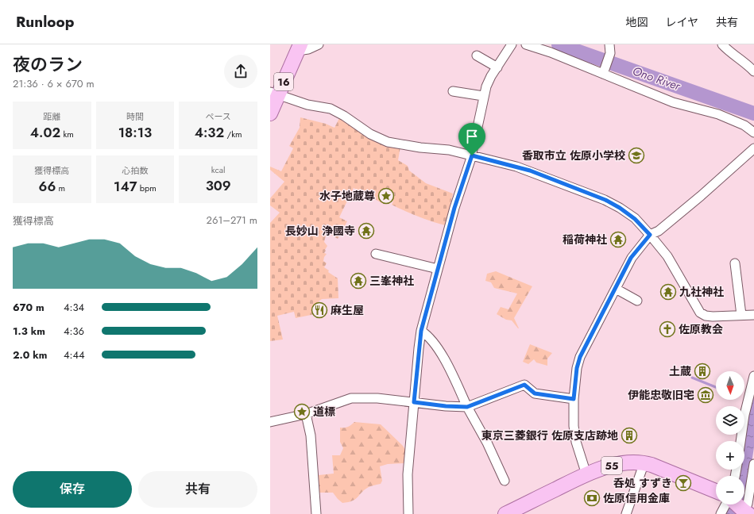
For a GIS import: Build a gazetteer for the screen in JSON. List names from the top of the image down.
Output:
{
  "streets": {
    "main road": ["16", "55"]
  },
  "water": ["Ono River"],
  "places": {
    "school or university": ["香取市立 佐原小学校"],
    "place": ["水子地蔵尊", "道標"],
    "temple": [
      "長妙山 浄國寺",
      "稲荷神社",
      "三峯神社",
      "九社神社"
    ],
    "restaurant": ["麻生屋"],
    "church": ["佐原教会"],
    "building": ["土蔵", "東京三菱銀行 佐原支店跡地"],
    "museum": ["伊能忠敬旧宅"],
    "bar": ["呑処 すずき"],
    "bank": ["佐原信用金庫"]
  },
  "north": "bottom",
  "page": {
    "header": "Runloop",
    "nav": ["地図", "レイヤ", "共有"],
    "heading": ["夜のラン", "21:36 · 6 × 670 m"],
    "stats": [
      ["距離", "4.02 km"],
      ["時間", "18:13"],
      ["ペース", "4:32 /km"],
      ["獲得標高", "66 m"],
      ["心拍数", "147 bpm"],
      ["kcal", "309"]
    ],
    "chart": ["獲得標高", "261–271 m"],
    "list": [
      {
        "name": "670 m",
        "note": "4:34"
      },
      {
        "name": "1.3 km",
        "note": "4:36"
      },
      {
        "name": "2.0 km",
        "note": "4:44"
      }
    ],
    "map_buttons": ["+", "−"],
    "buttons": ["保存", "共有"]
  }
}
